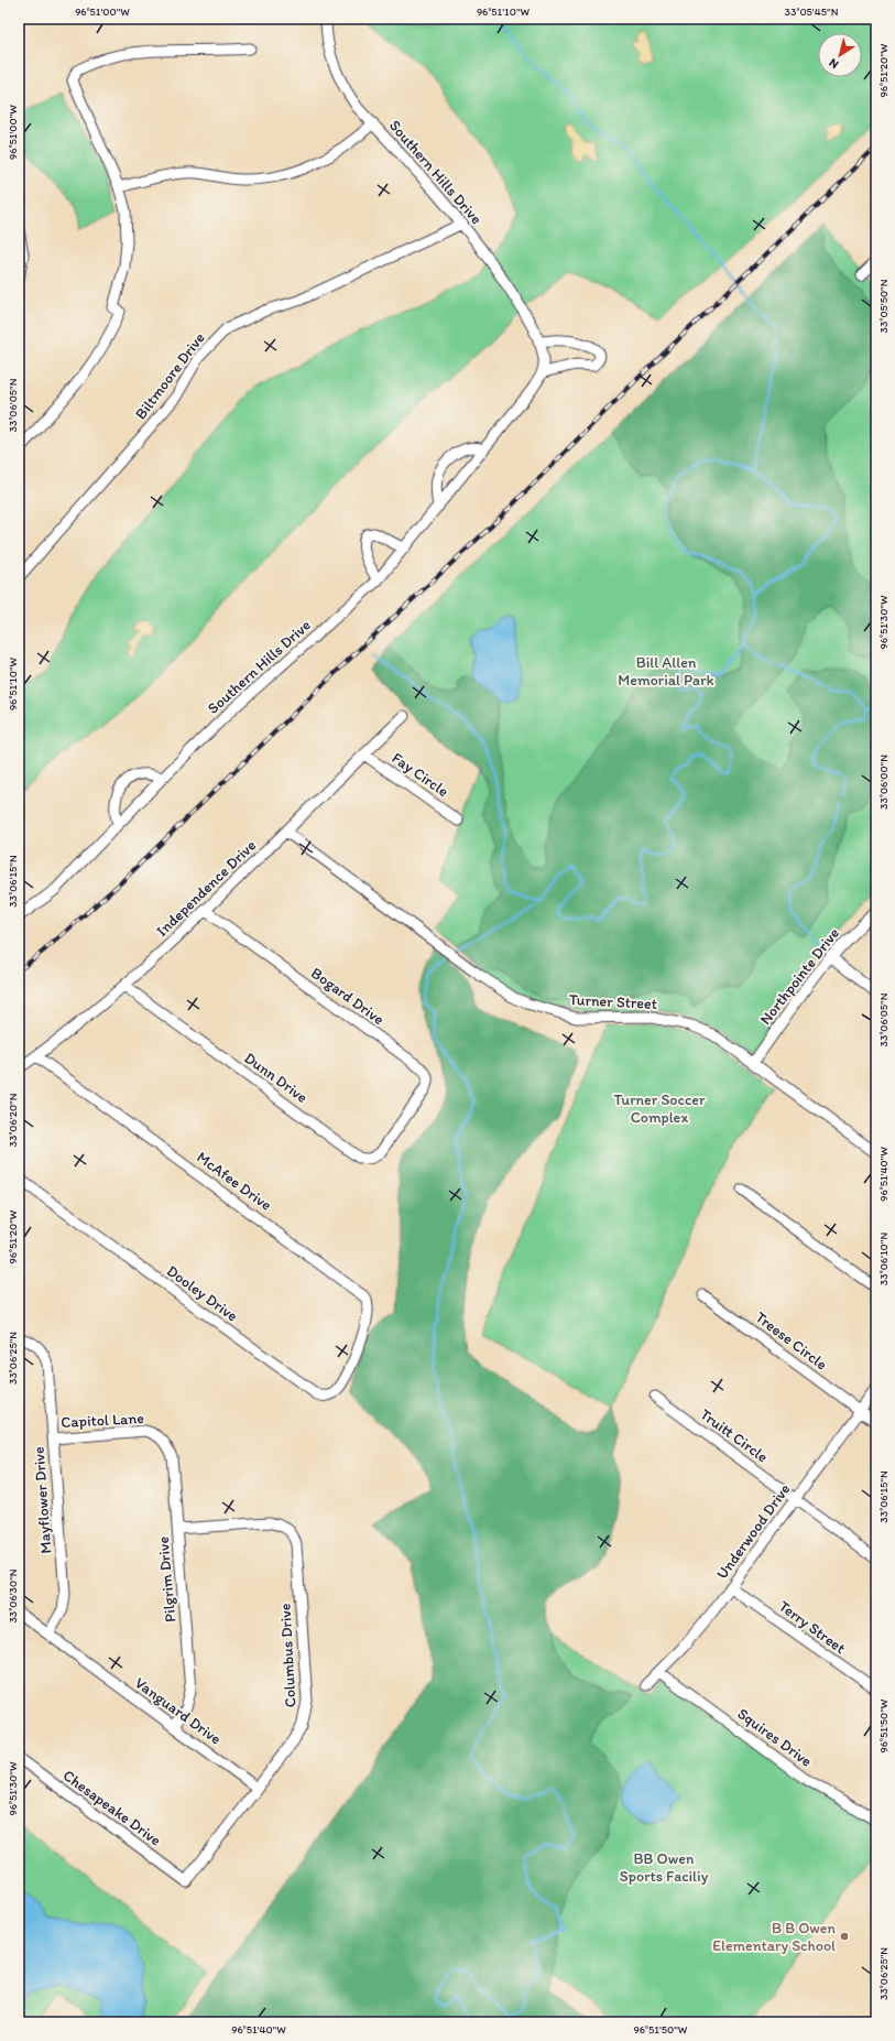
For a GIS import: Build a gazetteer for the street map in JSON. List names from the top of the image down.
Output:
{
  "streets": {
    "street": [
      "Southern Hills Drive",
      "Biltmoore Drive",
      "Fay Circle",
      "Independence Drive",
      "Northpointe Drive",
      "Bogard Drive",
      "Turner Street",
      "Dunn Drive",
      "McAfee Drive",
      "Dooley Drive",
      "Treese Circle",
      "Capitol Lane",
      "Truitt Circle",
      "Mayflower Drive",
      "Underwood Drive",
      "Pilgrim Drive",
      "Terry Street",
      "Columbus Drive",
      "Vanguard Drive",
      "Squires Drive",
      "Chesapeake Drive"
    ]
  },
  "crossings": [
    ["Southern Hills Drive", "Biltmoore Drive"],
    ["Fay Circle", "Independence Drive"],
    ["Independence Drive", "Bogard Drive"],
    ["Independence Drive", "Turner Street"],
    ["Independence Drive", "Dunn Drive"],
    ["Independence Drive", "McAfee Drive"],
    ["Northpointe Drive", "Turner Street"],
    ["Bogard Drive", "Dunn Drive"],
    ["McAfee Drive", "Dooley Drive"],
    ["Treese Circle", "Underwood Drive"],
    ["Capitol Lane", "Mayflower Drive"],
    ["Capitol Lane", "Pilgrim Drive"],
    ["Truitt Circle", "Underwood Drive"],
    ["Mayflower Drive", "Vanguard Drive"],
    ["Underwood Drive", "Terry Street"],
    ["Underwood Drive", "Squires Drive"],
    ["Pilgrim Drive", "Columbus Drive"],
    ["Pilgrim Drive", "Vanguard Drive"],
    ["Columbus Drive", "Vanguard Drive"],
    ["Columbus Drive", "Chesapeake Drive"]
  ],
  "parks": ["Bill Allen Memorial Park", "Turner Soccer Complex", "BB Owen Sports Faciliy"],
  "places": ["B B Owen Elementary School"],
  "north": "bottom left",
  "coordinates": [
    "96°51'00\"W",
    "96°51'10\"W",
    "33°05'45\"N",
    "96°51'20\"W",
    "33°05'50\"N",
    "33°06'05\"N",
    "96°51'30\"W",
    "33°06'00\"N",
    "33°06'15\"N",
    "33°06'20\"N",
    "96°51'40\"W",
    "33°06'10\"N",
    "33°06'25\"N",
    "33°06'30\"N",
    "96°51'50\"W"
  ]
}
